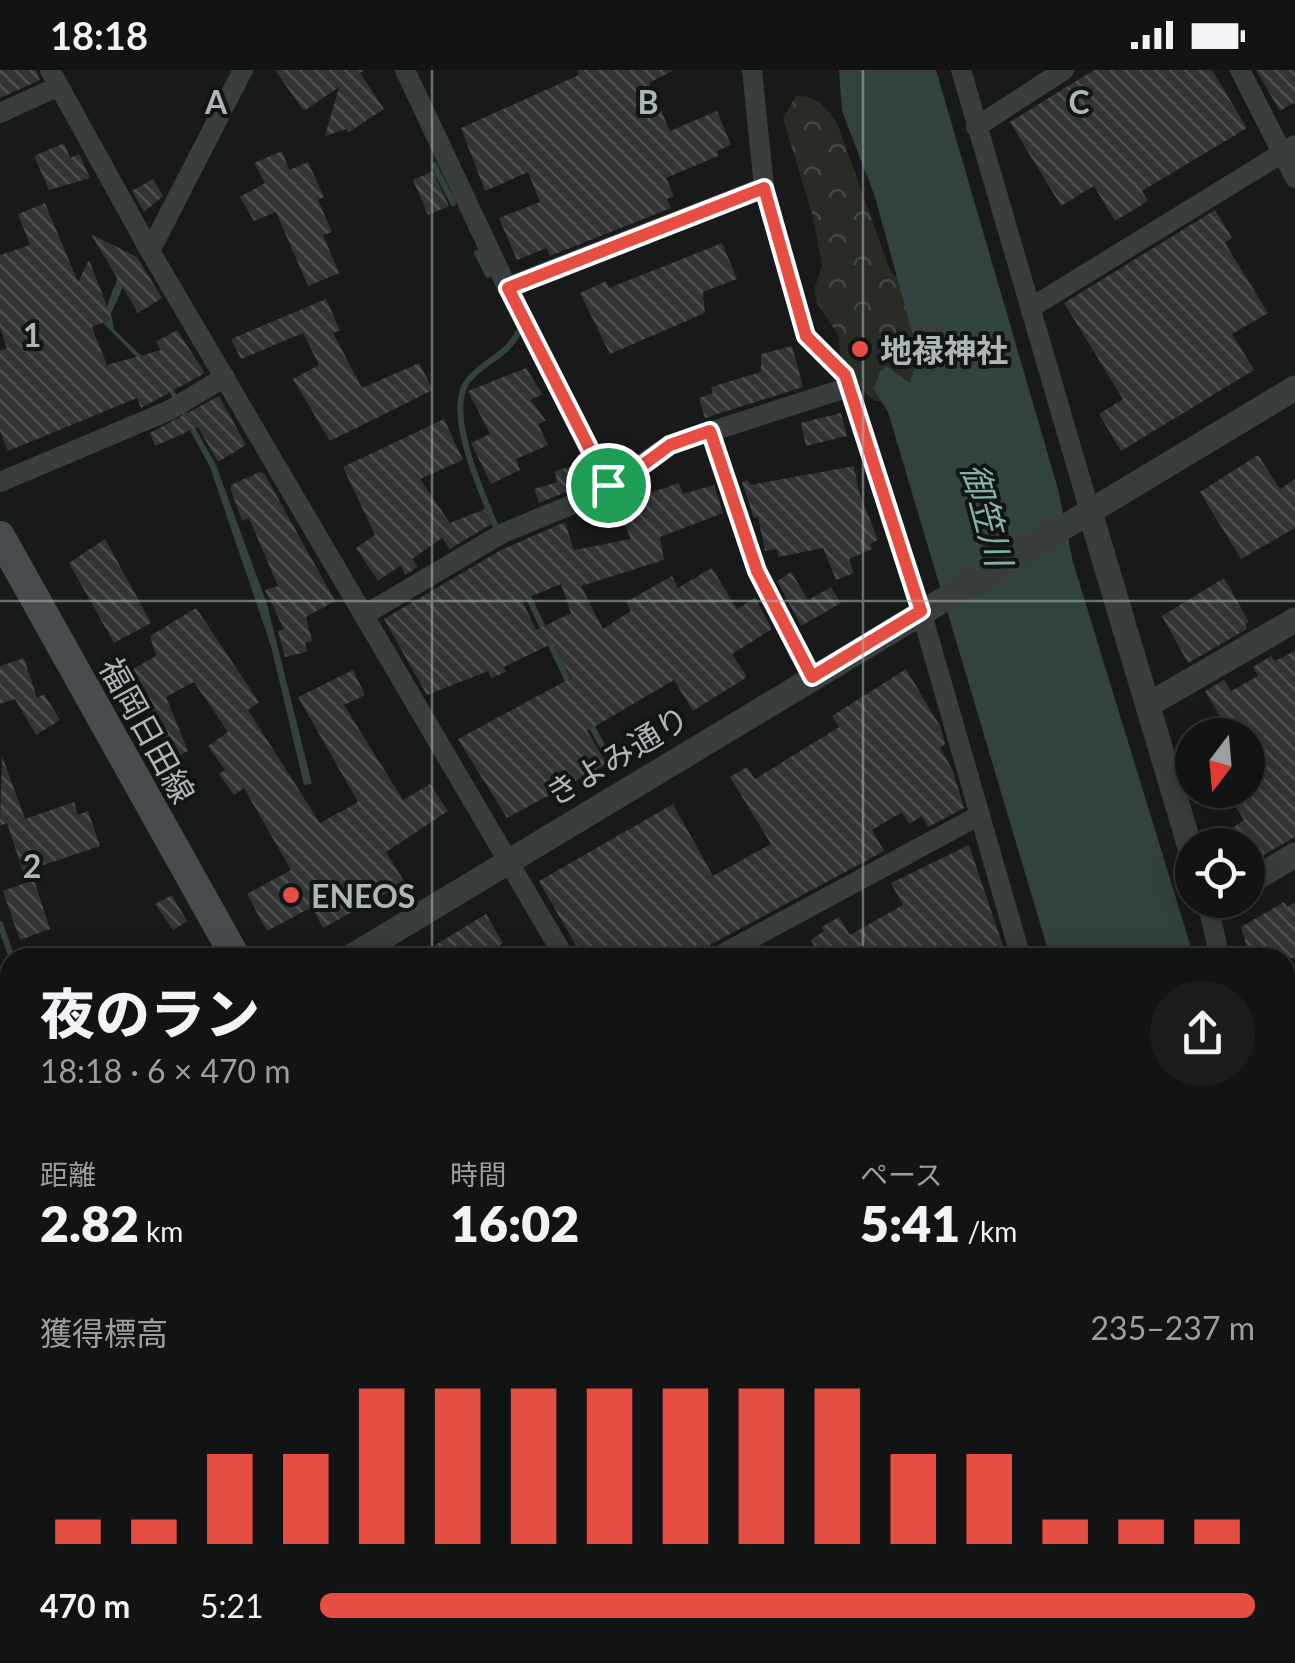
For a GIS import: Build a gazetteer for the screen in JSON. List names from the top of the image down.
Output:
{
  "streets": {
    "main road": ["福岡日田線"],
    "street": ["きよみ通り"]
  },
  "water": ["御笠川"],
  "places": ["地禄神社", "ENEOS"],
  "north": "bottom",
  "page": {
    "status": "18:18",
    "heading": ["夜のラン", "18:18 · 6 × 470 m"],
    "stats": [
      ["距離", "2.82 km"],
      ["時間", "16:02"],
      ["ペース", "5:41 /km"]
    ],
    "chart": ["獲得標高", "235–237 m"],
    "list": [
      {
        "name": "470 m",
        "note": "5:21"
      }
    ]
  },
  "grid": {
    "columns": ["A", "B", "C"],
    "rows": ["1", "2"]
  }
}
